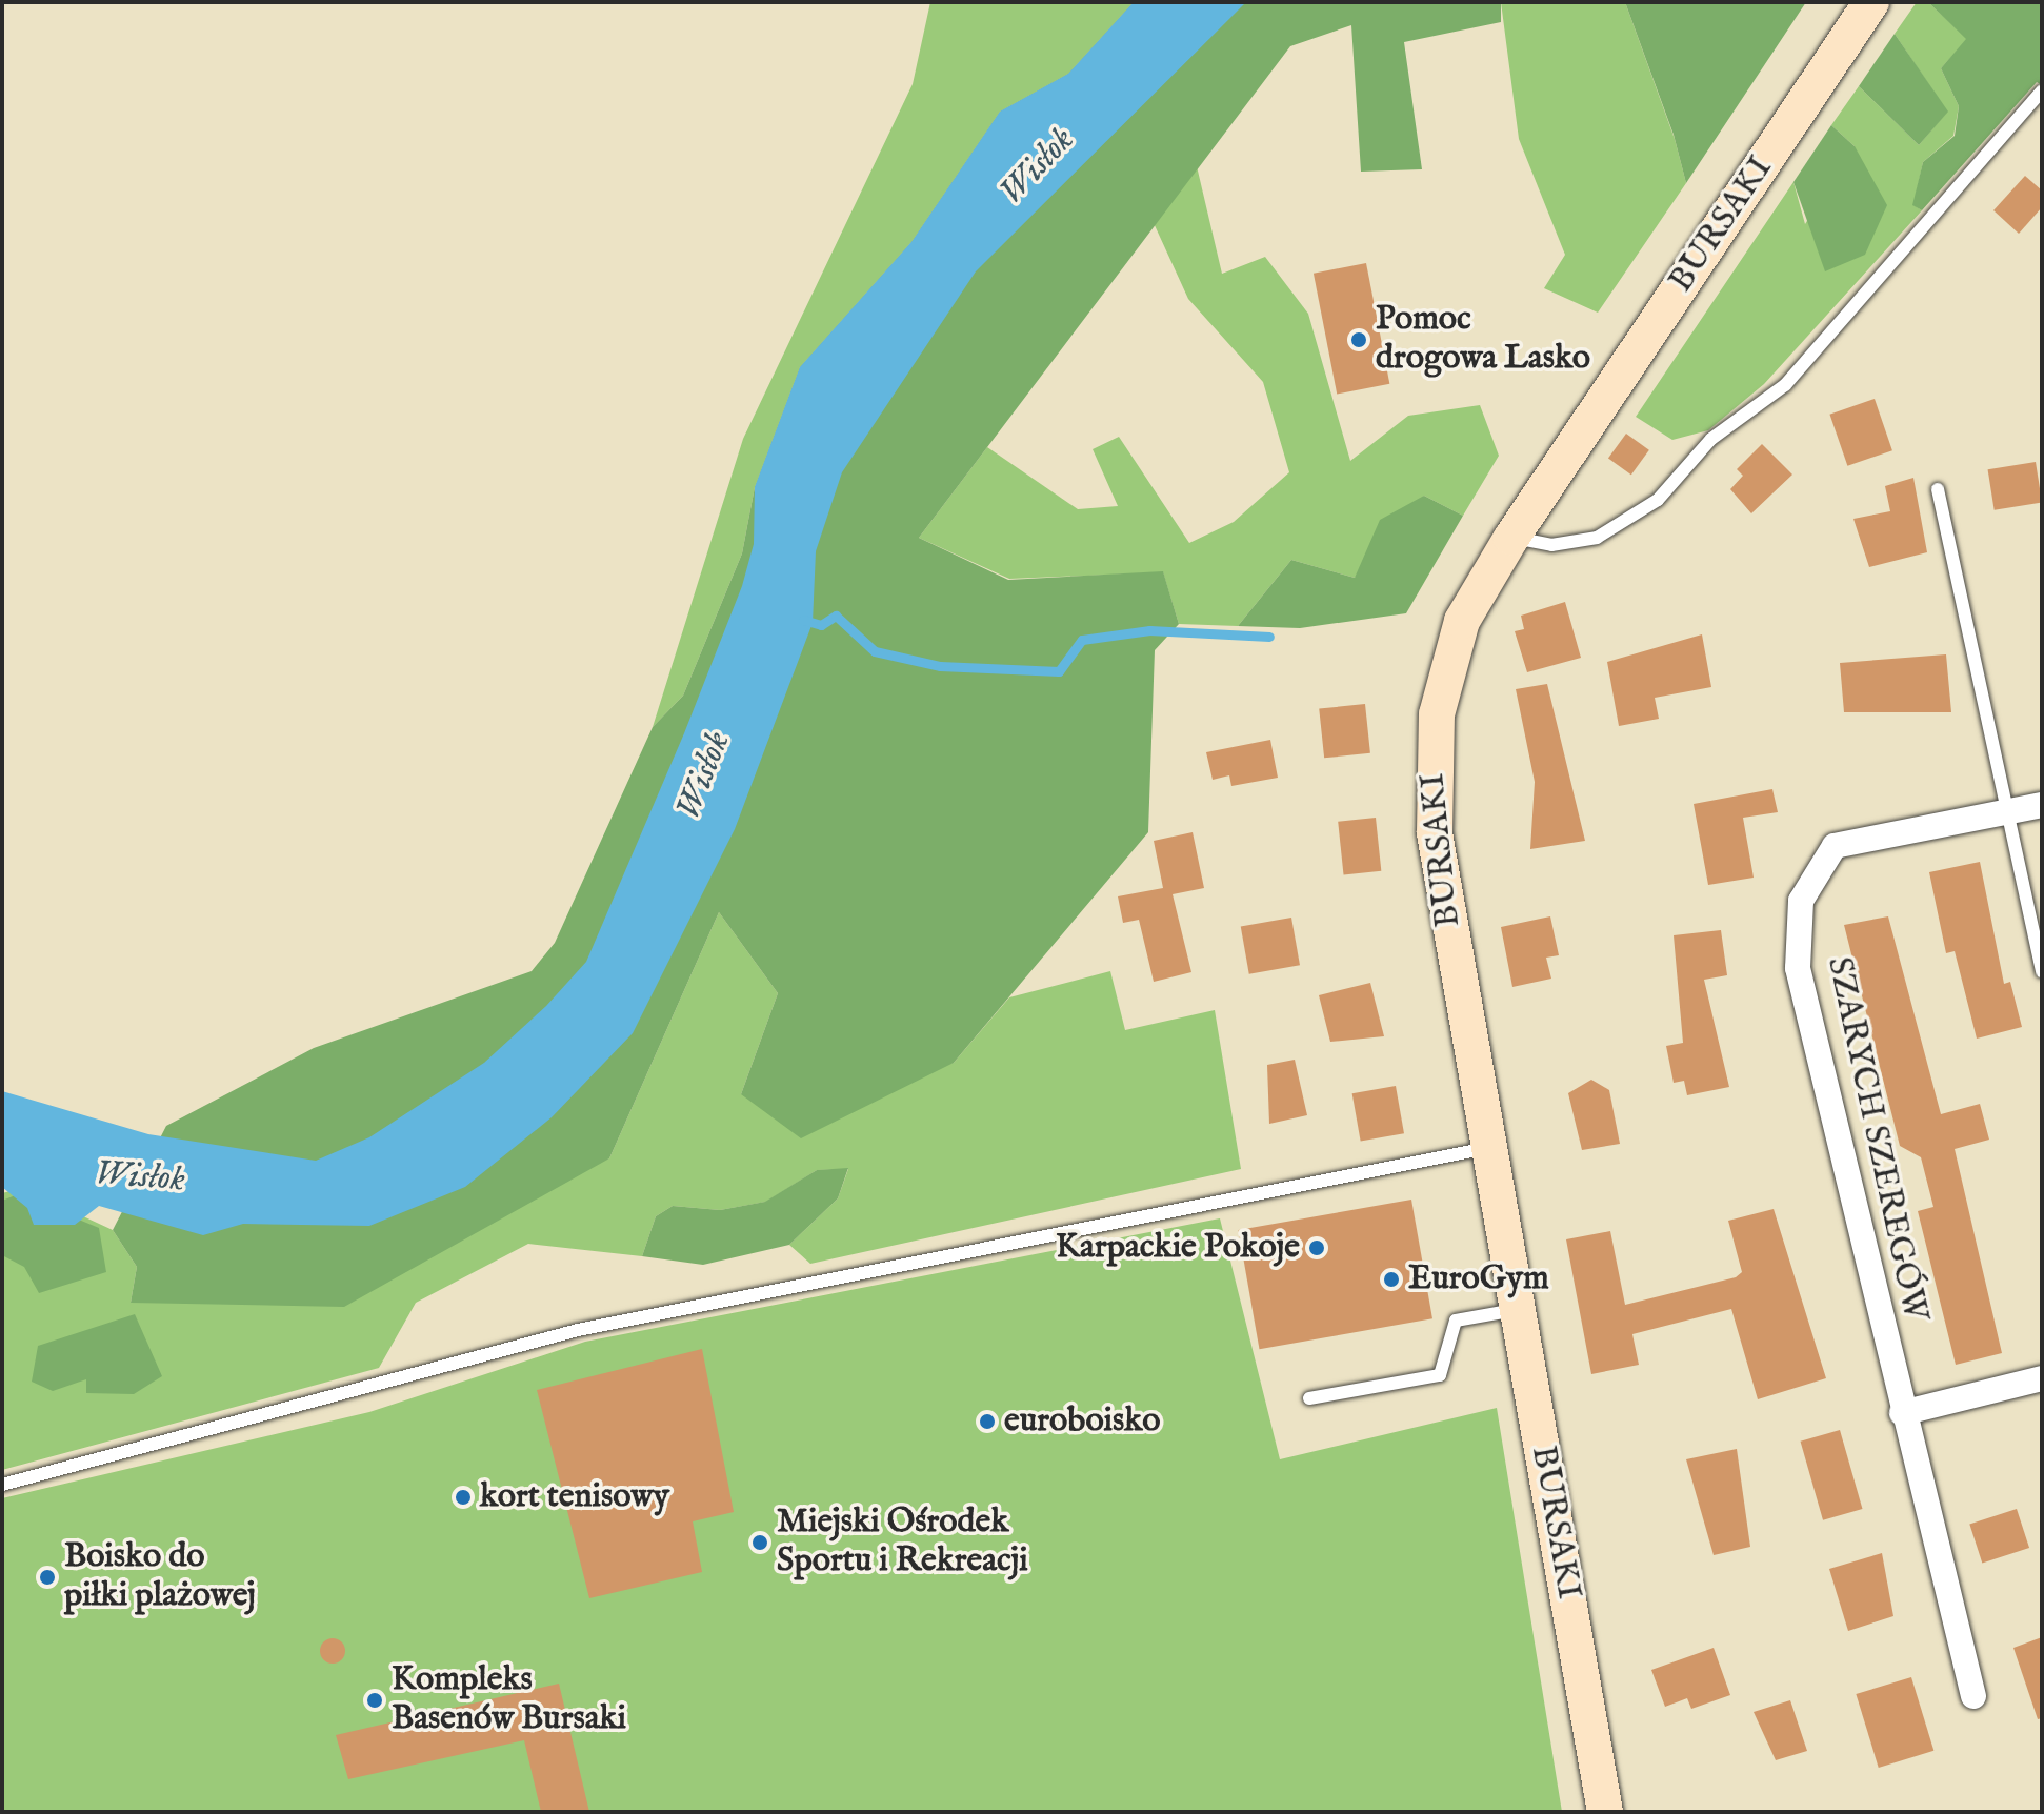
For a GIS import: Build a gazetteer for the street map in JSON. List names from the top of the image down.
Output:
{
  "streets": {
    "street": ["BURSAKI", "SZARYCH SZEREGÓW"]
  },
  "water": ["Wisłok"],
  "places": [
    "Pomoc drogowa Lasko",
    "Karpackie Pokoje",
    "EuroGym",
    "euroboisko",
    "kort tenisowy",
    "Miejski Ośrodek Sportu i Rekreacji",
    "Boisko do piłki plażowej",
    "Kompleks Basenów Bursaki"
  ]
}
